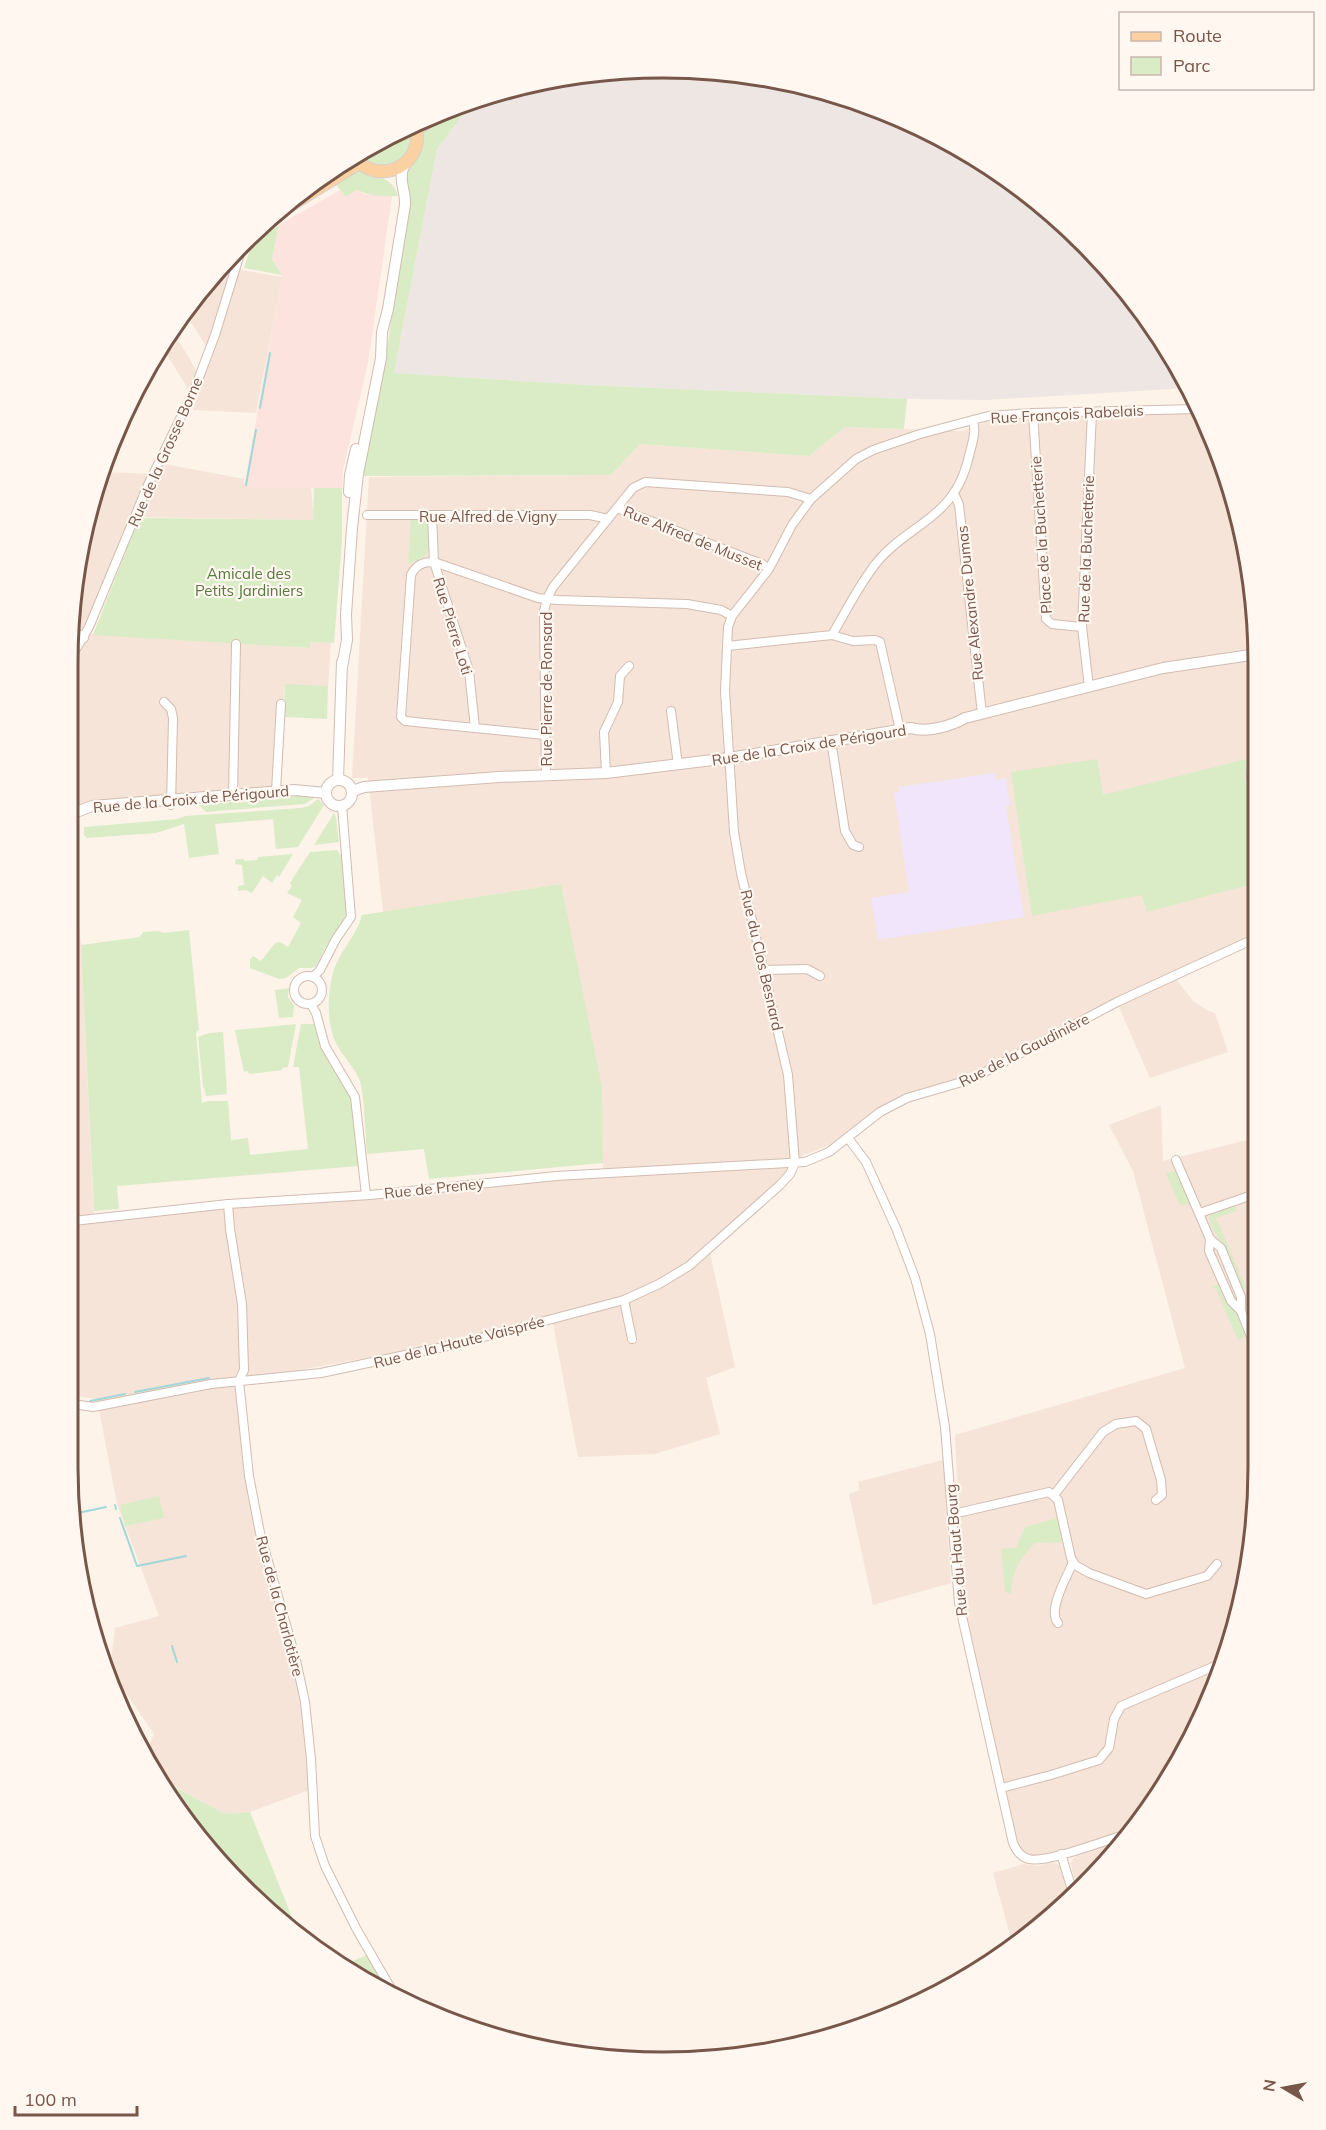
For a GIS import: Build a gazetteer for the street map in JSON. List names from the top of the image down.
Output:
{
  "streets": {
    "street": [
      "Rue François Rabelais",
      "Rue de la Grosse Borne",
      "Rue Alfred de Vigny",
      "Place de la Buchetterie",
      "Rue Alfred de Musset",
      "Rue de la Buchetterie",
      "Rue Alexandre Dumas",
      "Rue Pierre Loti",
      "Rue Pierre de Ronsard",
      "Rue de la Croix de Périgourd",
      "Rue du Clos Besnard",
      "Rue de la Gaudinière",
      "Rue de Preney",
      "Rue de la Haute Vaisprée",
      "Rue du Haut Bourg",
      "Rue de la Charlotière"
    ]
  },
  "crossings": [
    ["Rue François Rabelais", "Place de la Buchetterie"],
    ["Rue François Rabelais", "Rue Alfred de Musset"],
    ["Rue François Rabelais", "Rue de la Buchetterie"],
    ["Rue François Rabelais", "Rue Pierre de Ronsard"],
    ["Rue François Rabelais", "Rue de la Croix de Périgourd"],
    ["Rue François Rabelais", "Rue du Clos Besnard"],
    ["Rue Alfred de Vigny", "Rue Pierre Loti"],
    ["Rue Alfred de Vigny", "Rue Pierre de Ronsard"],
    ["Place de la Buchetterie", "Rue de la Buchetterie"],
    ["Rue Alfred de Musset", "Rue Pierre de Ronsard"],
    ["Rue de la Buchetterie", "Rue de la Croix de Périgourd"],
    ["Rue Alexandre Dumas", "Rue de la Croix de Périgourd"],
    ["Rue Pierre de Ronsard", "Rue de la Croix de Périgourd"],
    ["Rue de la Croix de Périgourd", "Rue du Clos Besnard"],
    ["Rue du Clos Besnard", "Rue de la Gaudinière"],
    ["Rue du Clos Besnard", "Rue de Preney"],
    ["Rue du Clos Besnard", "Rue de la Haute Vaisprée"],
    ["Rue de la Gaudinière", "Rue de Preney"],
    ["Rue de la Gaudinière", "Rue de la Haute Vaisprée"],
    ["Rue de la Gaudinière", "Rue du Haut Bourg"],
    ["Rue de Preney", "Rue de la Haute Vaisprée"],
    ["Rue de Preney", "Rue de la Charlotière"],
    ["Rue de la Haute Vaisprée", "Rue de la Charlotière"]
  ],
  "parks": ["Amicale des Petits Jardiniers"],
  "legend": ["Route", "Parc"],
  "scale_bar": "100 m",
  "north": "left"
}
